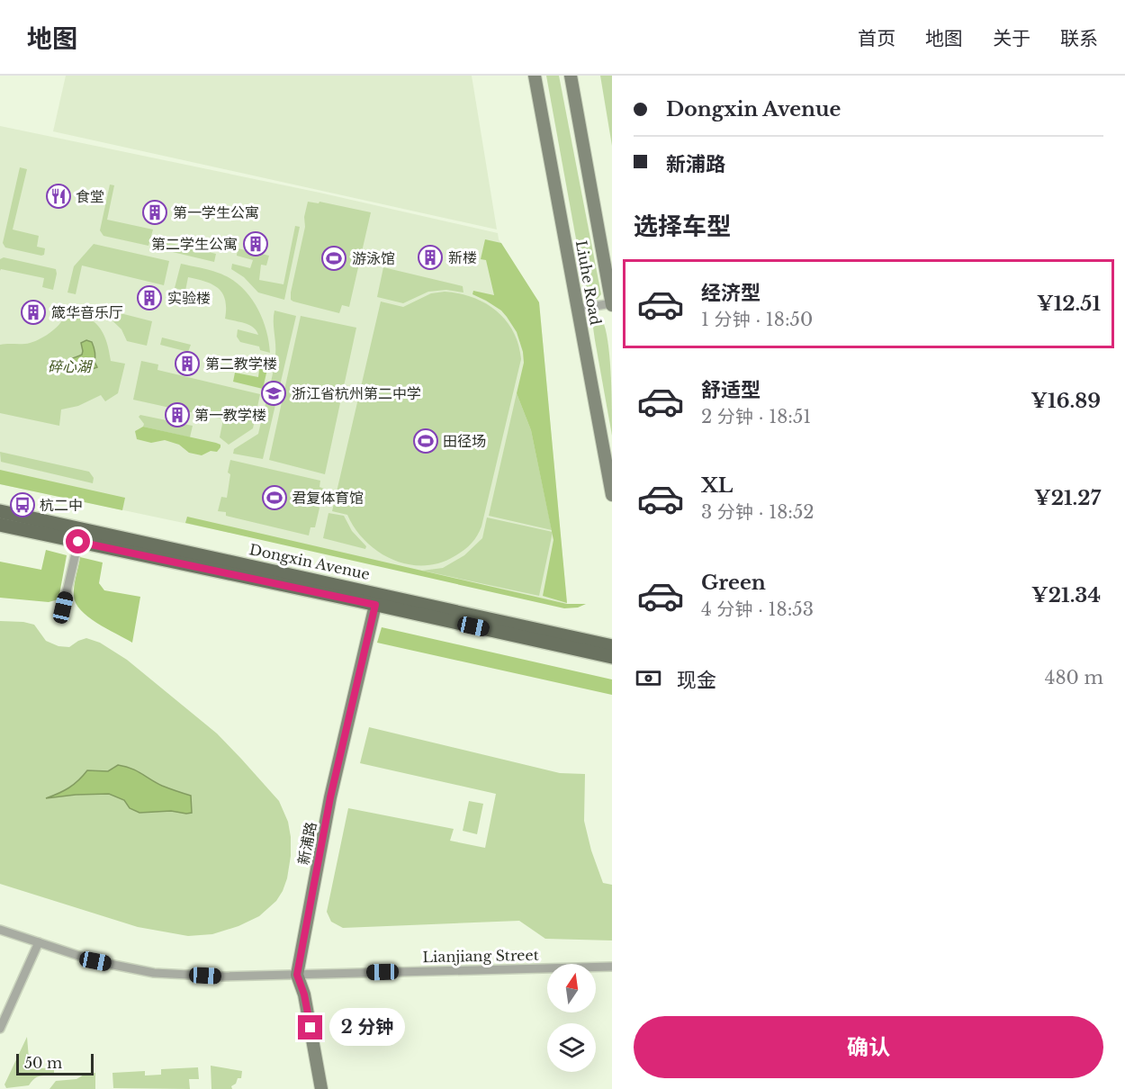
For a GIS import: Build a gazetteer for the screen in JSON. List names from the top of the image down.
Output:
{
  "streets": {
    "main road": ["Liuhe Road", "Dongxin Avenue", "新浦路"],
    "street": ["Lianjiang Street"]
  },
  "crossings": [
    ["Dongxin Avenue", "新浦路"],
    ["新浦路", "Lianjiang Street"]
  ],
  "parks": ["碎心湖"],
  "places": {
    "restaurant": ["食堂"],
    "building": [
      "第一学生公寓",
      "第二学生公寓",
      "新楼",
      "实验楼",
      "箴华音乐厅",
      "第二教学楼",
      "第一教学楼"
    ],
    "sports": ["游泳馆", "田径场", "君复体育馆"],
    "school or university": ["浙江省杭州第二中学"],
    "bus stop": ["杭二中"]
  },
  "scale_bar": "50 m",
  "north": "top",
  "page": {
    "header": "地图",
    "nav": [
      "首页",
      "地图",
      "关于",
      "联系"
    ],
    "banner": ["Dongxin Avenue", "新浦路"],
    "heading": "选择车型",
    "list": [
      {
        "name": "经济型",
        "note": "1 分钟 · 18:50",
        "value": "¥12.51"
      },
      {
        "name": "舒适型",
        "note": "2 分钟 · 18:51",
        "value": "¥16.89"
      },
      {
        "name": "XL",
        "note": "3 分钟 · 18:52",
        "value": "¥21.27"
      },
      {
        "name": "Green",
        "note": "4 分钟 · 18:53",
        "value": "¥21.34"
      }
    ],
    "pay": ["现金", "480 m"],
    "buttons": "确认",
    "bubble": "2 分钟",
    "scale": "50 m"
  }
}
